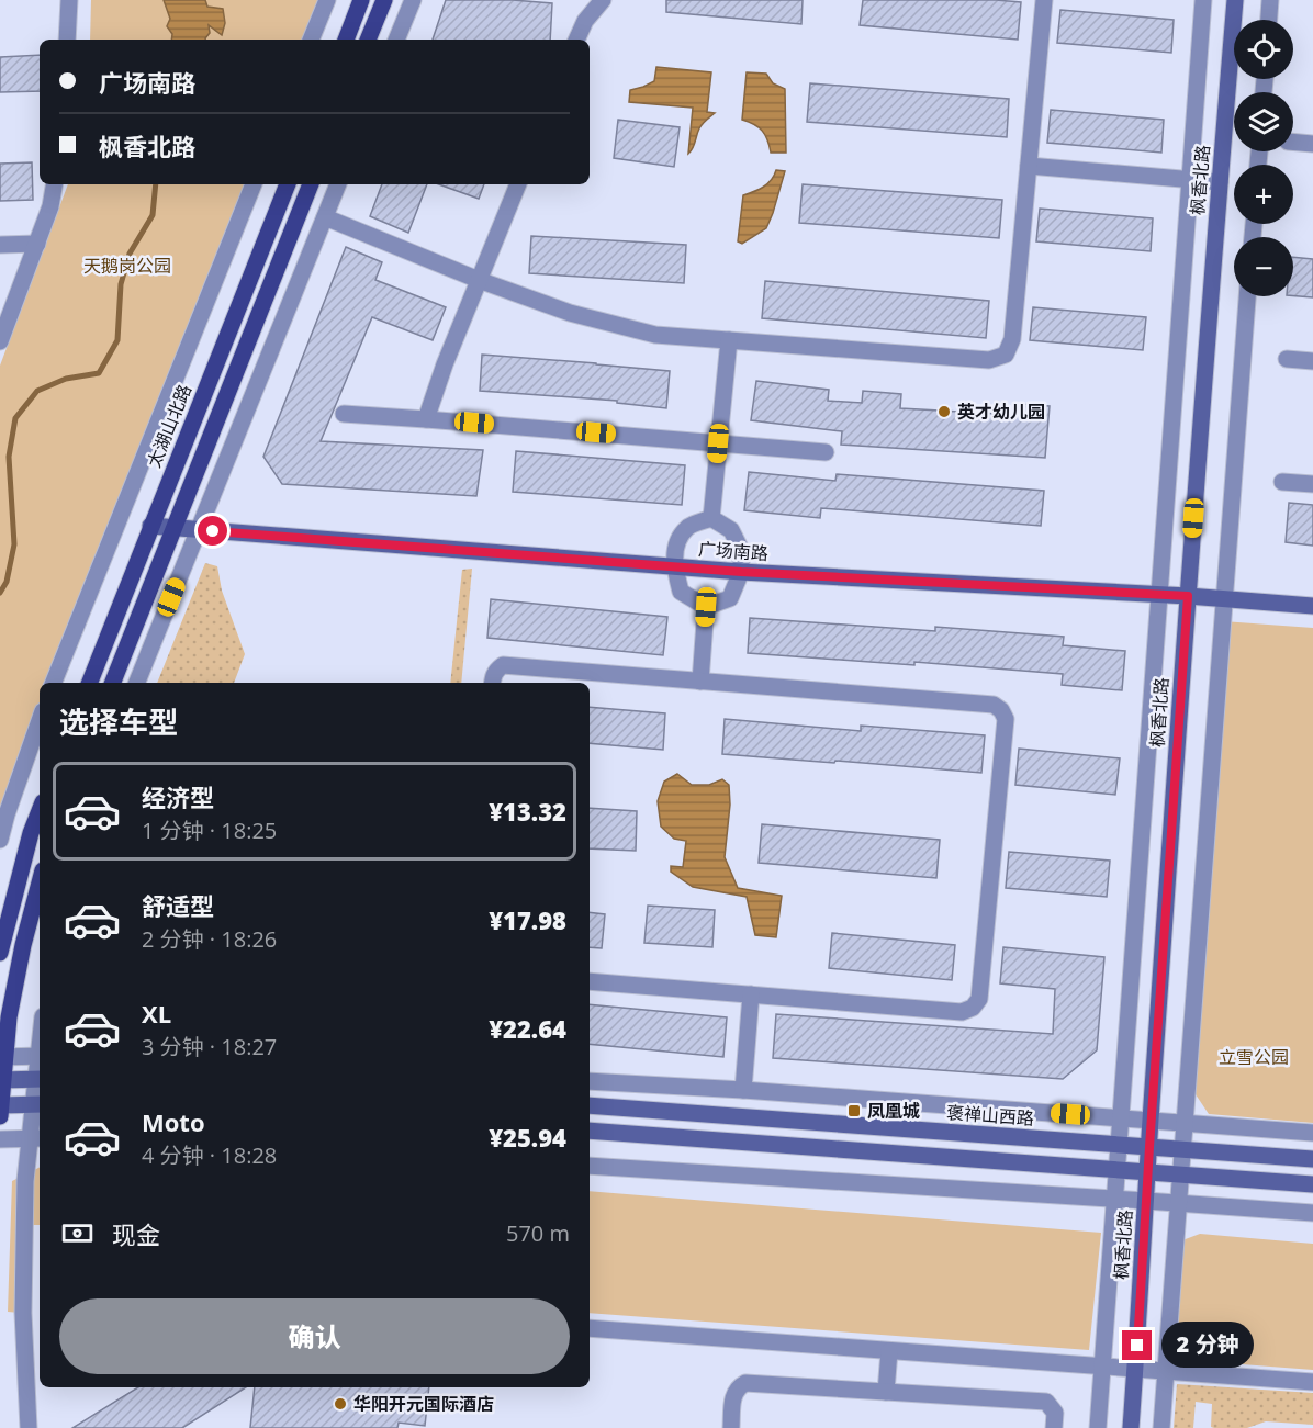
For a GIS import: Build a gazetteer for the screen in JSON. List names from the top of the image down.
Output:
{
  "streets": {
    "main road": [
      "枫香北路",
      "太湖山北路",
      "广场南路",
      "褒禅山西路"
    ]
  },
  "crossings": [
    ["枫香北路", "广场南路"],
    ["枫香北路", "褒禅山西路"],
    ["太湖山北路", "广场南路"]
  ],
  "parks": ["天鹅岗公园", "立雪公园"],
  "places": {
    "other": ["英才幼儿园", "华阳开元国际酒店"],
    "transit": ["凤凰城"]
  },
  "page": {
    "map_buttons": ["+", "−"],
    "banner": ["广场南路", "枫香北路"],
    "heading": "选择车型",
    "list": [
      {
        "name": "经济型",
        "note": "1 分钟 · 18:25",
        "value": "¥13.32"
      },
      {
        "name": "舒适型",
        "note": "2 分钟 · 18:26",
        "value": "¥17.98"
      },
      {
        "name": "XL",
        "note": "3 分钟 · 18:27",
        "value": "¥22.64"
      },
      {
        "name": "Moto",
        "note": "4 分钟 · 18:28",
        "value": "¥25.94"
      }
    ],
    "pay": ["现金", "570 m"],
    "buttons": "确认",
    "bubble": "2 分钟"
  }
}
